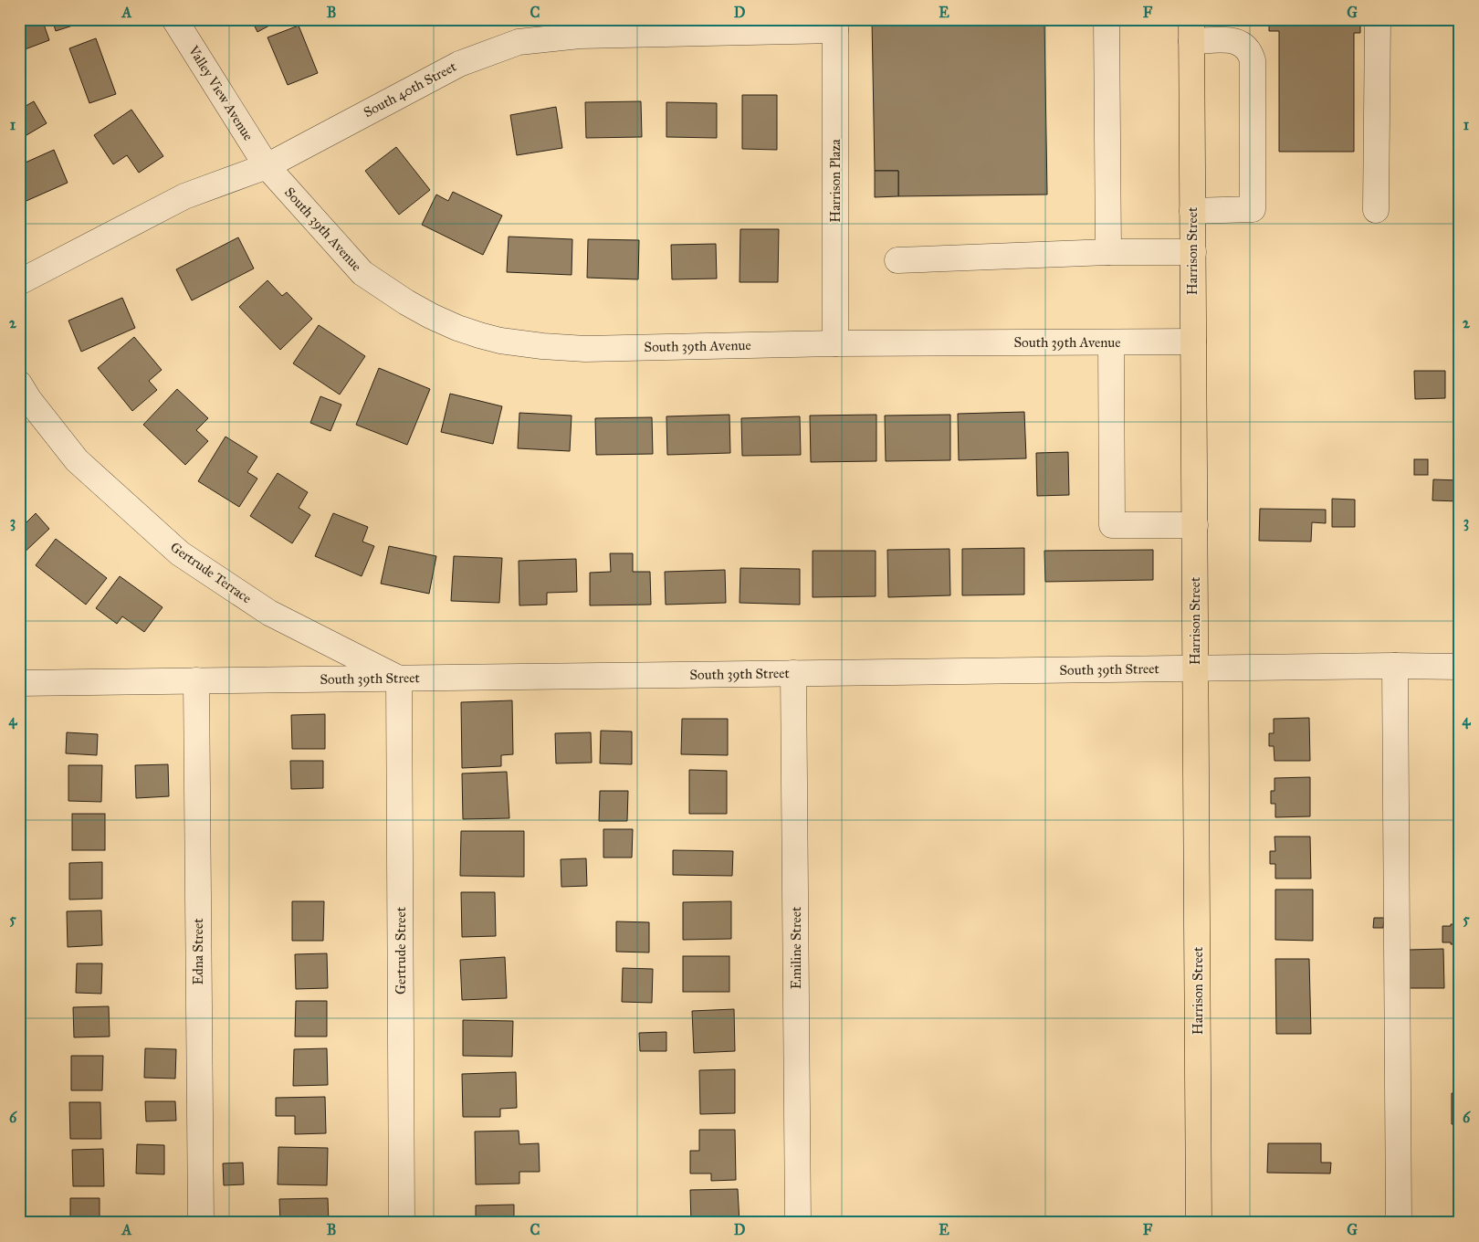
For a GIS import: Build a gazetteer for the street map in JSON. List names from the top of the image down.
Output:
{
  "streets": {
    "main road": ["Harrison Street"],
    "street": [
      "South 40th Street",
      "Valley View Avenue",
      "Harrison Plaza",
      "South 39th Avenue",
      "Gertrude Terrace",
      "South 39th Street",
      "Emiline Street",
      "Gertrude Street",
      "Edna Street"
    ]
  },
  "crossings": [
    ["South 40th Street", "Valley View Avenue"],
    ["South 40th Street", "Harrison Plaza"],
    ["South 40th Street", "South 39th Avenue"],
    ["Valley View Avenue", "South 39th Avenue"],
    ["Harrison Plaza", "South 39th Avenue"],
    ["South 39th Avenue", "Harrison Street"],
    ["Harrison Street", "South 39th Street"],
    ["Gertrude Terrace", "South 39th Street"],
    ["Gertrude Terrace", "Gertrude Street"],
    ["South 39th Street", "Emiline Street"],
    ["South 39th Street", "Gertrude Street"],
    ["South 39th Street", "Edna Street"]
  ],
  "grid": {
    "columns": [
      "A",
      "B",
      "C",
      "D",
      "E",
      "F",
      "G"
    ],
    "rows": [
      "1",
      "2",
      "3",
      "4",
      "5",
      "6"
    ]
  }
}
